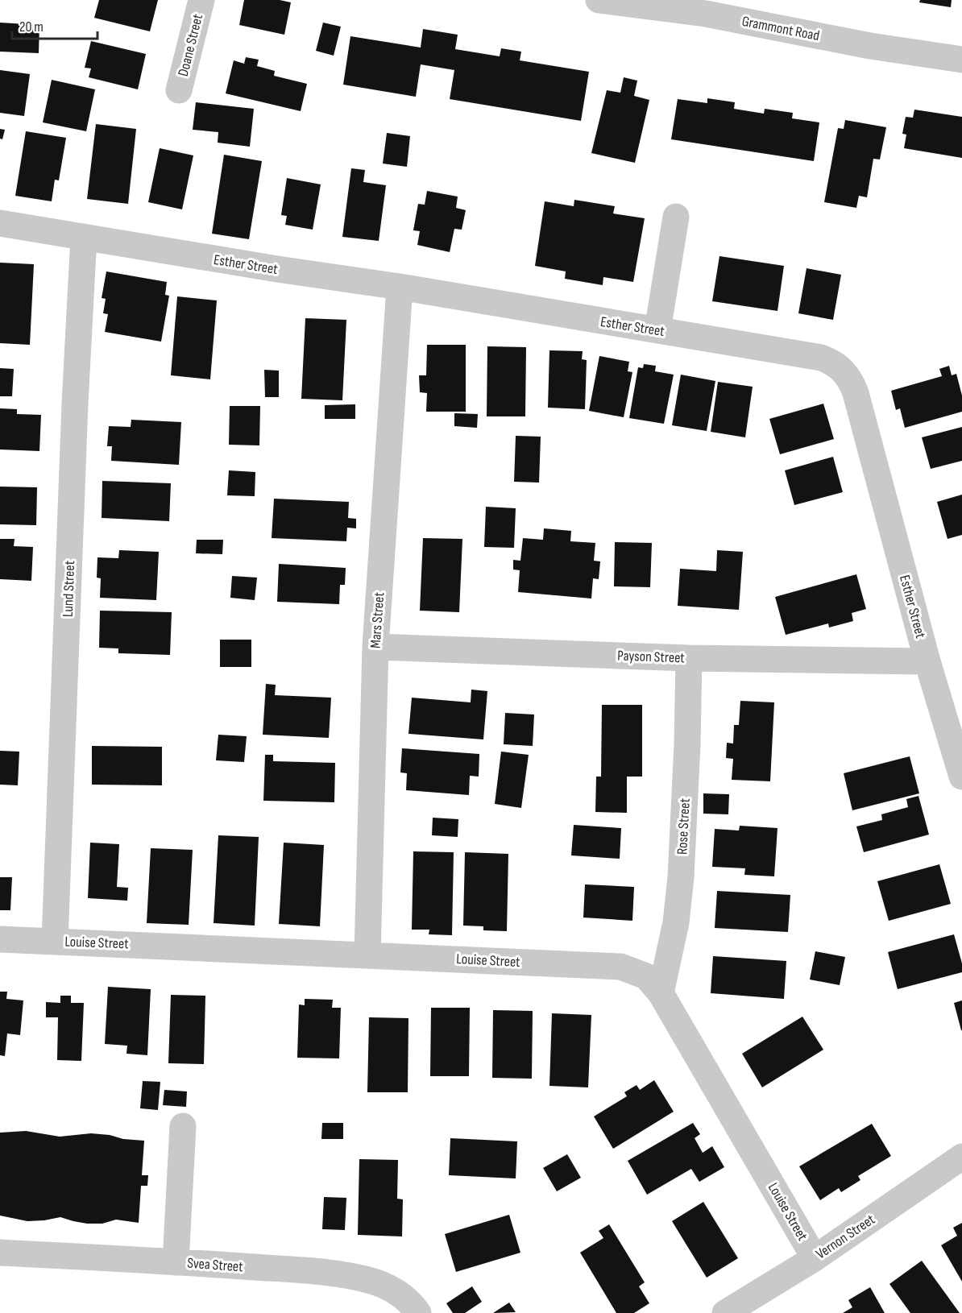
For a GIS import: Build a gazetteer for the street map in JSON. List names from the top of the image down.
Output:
{
  "streets": {
    "street": [
      "Grammont Road",
      "Doane Street",
      "Esther Street",
      "Lund Street",
      "Mars Street",
      "Payson Street",
      "Rose Street",
      "Louise Street",
      "Vernon Street",
      "Svea Street"
    ]
  },
  "crossings": [
    ["Esther Street", "Lund Street"],
    ["Esther Street", "Mars Street"],
    ["Esther Street", "Payson Street"],
    ["Lund Street", "Louise Street"],
    ["Mars Street", "Payson Street"],
    ["Mars Street", "Louise Street"],
    ["Payson Street", "Rose Street"],
    ["Rose Street", "Louise Street"],
    ["Louise Street", "Vernon Street"]
  ],
  "scale_bar": "20 m"
}
